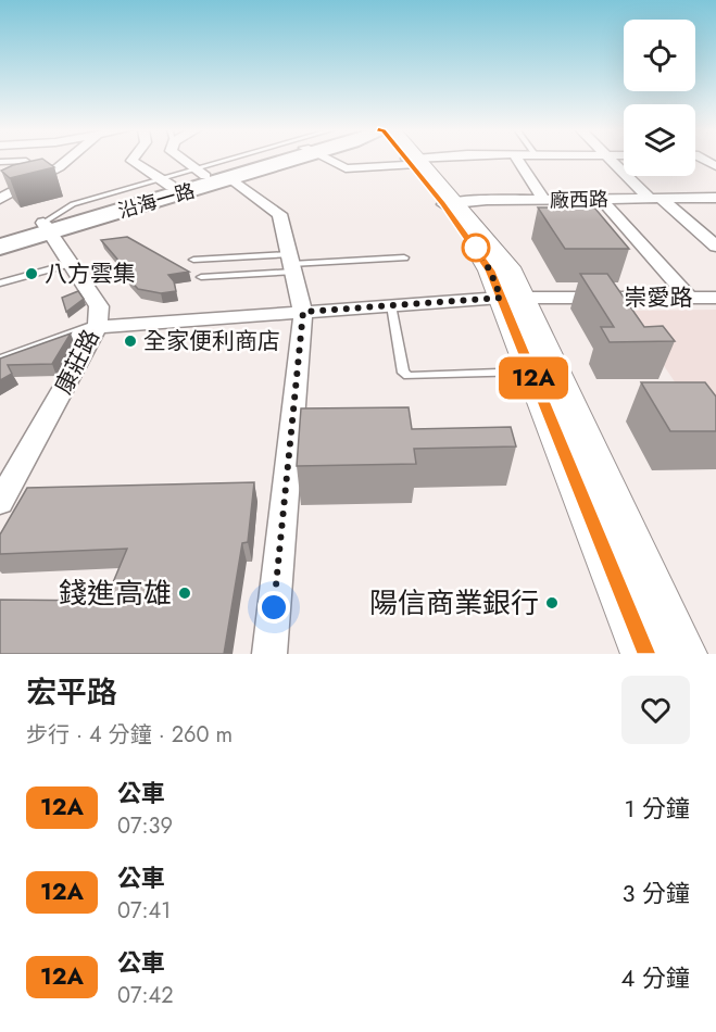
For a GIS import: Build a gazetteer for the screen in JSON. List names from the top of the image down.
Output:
{
  "streets": {
    "main road": ["沿海一路"],
    "street": ["廠西路", "崇愛路", "康莊路"]
  },
  "crossings": [
    ["沿海一路", "康莊路"],
    ["崇愛路", "康莊路"]
  ],
  "places": [
    "八方雲集",
    "全家便利商店",
    "錢進高雄",
    "陽信商業銀行"
  ],
  "lines": ["bus line 12A"],
  "page": {
    "on_map": "12A",
    "heading": ["宏平路", "步行 · 4 分鐘 · 260 m"],
    "list": [
      {
        "mark": "12A",
        "name": "公車",
        "note": "07:39",
        "value": "1 分鐘"
      },
      {
        "mark": "12A",
        "name": "公車",
        "note": "07:41",
        "value": "3 分鐘"
      },
      {
        "mark": "12A",
        "name": "公車",
        "note": "07:42",
        "value": "4 分鐘"
      }
    ]
  }
}
